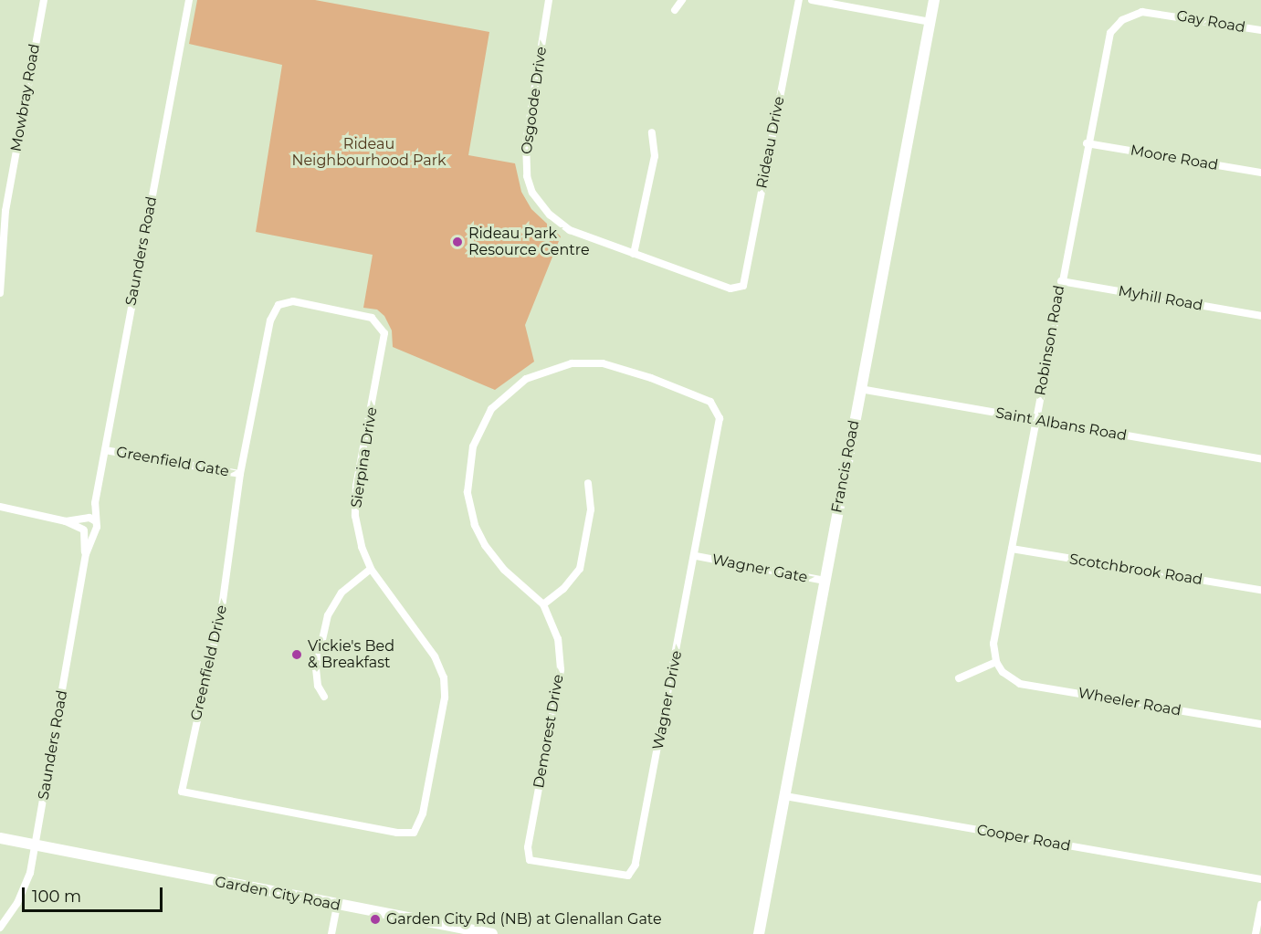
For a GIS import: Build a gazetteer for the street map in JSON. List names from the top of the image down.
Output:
{
  "streets": {
    "street": [
      "Gay Road",
      "Mowbray Road",
      "Osgoode Drive",
      "Rideau Drive",
      "Moore Road",
      "Saunders Road",
      "Myhill Road",
      "Robinson Road",
      "Saint Albans Road",
      "Sierpina Drive",
      "Greenfield Gate",
      "Francis Road",
      "Wagner Gate",
      "Scotchbrook Road",
      "Greenfield Drive",
      "Wagner Drive",
      "Wheeler Road",
      "Demorest Drive",
      "Cooper Road",
      "Garden City Road"
    ]
  },
  "crossings": [
    ["Gay Road", "Robinson Road"],
    ["Osgoode Drive", "Rideau Drive"],
    ["Moore Road", "Robinson Road"],
    ["Saunders Road", "Greenfield Gate"],
    ["Saunders Road", "Garden City Road"],
    ["Myhill Road", "Robinson Road"],
    ["Robinson Road", "Saint Albans Road"],
    ["Robinson Road", "Scotchbrook Road"],
    ["Robinson Road", "Wheeler Road"],
    ["Saint Albans Road", "Francis Road"],
    ["Sierpina Drive", "Greenfield Drive"],
    ["Greenfield Gate", "Greenfield Drive"],
    ["Francis Road", "Wagner Gate"],
    ["Francis Road", "Cooper Road"],
    ["Wagner Gate", "Wagner Drive"],
    ["Wagner Drive", "Demorest Drive"]
  ],
  "parks": ["Rideau Neighbourhood Park"],
  "places": ["Rideau Park Resource Centre", "Vickie's Bed & Breakfast", "Garden City Rd (NB) at Glenallan Gate"],
  "scale_bar": "100 m"
}
